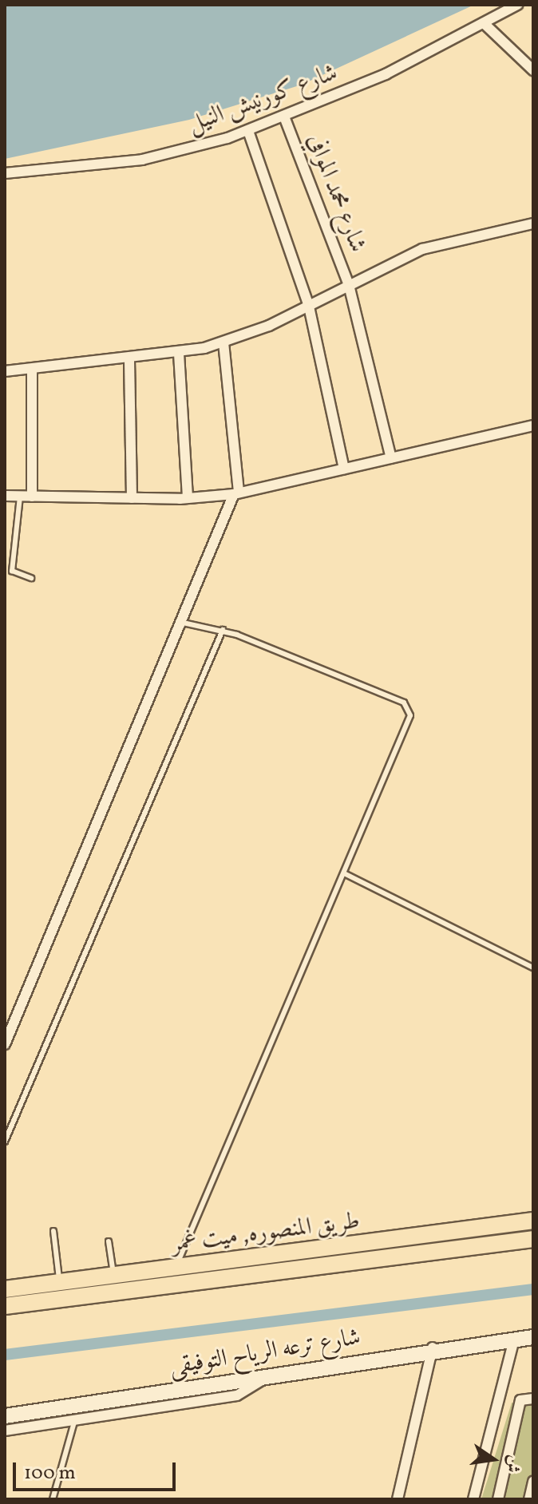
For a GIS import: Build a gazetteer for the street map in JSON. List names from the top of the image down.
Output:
{
  "streets": {
    "highway": ["طريق المنصوره, ميت غمر"],
    "main road": ["شارع ترعه الرياح التوفيقى"],
    "street": ["شارع كورنيش النيل", "شارع محمد الموافي"]
  },
  "crossings": [
    ["شارع كورنيش النيل", "شارع محمد الموافي"]
  ],
  "scale_bar": "100 m",
  "north": "right"
}
